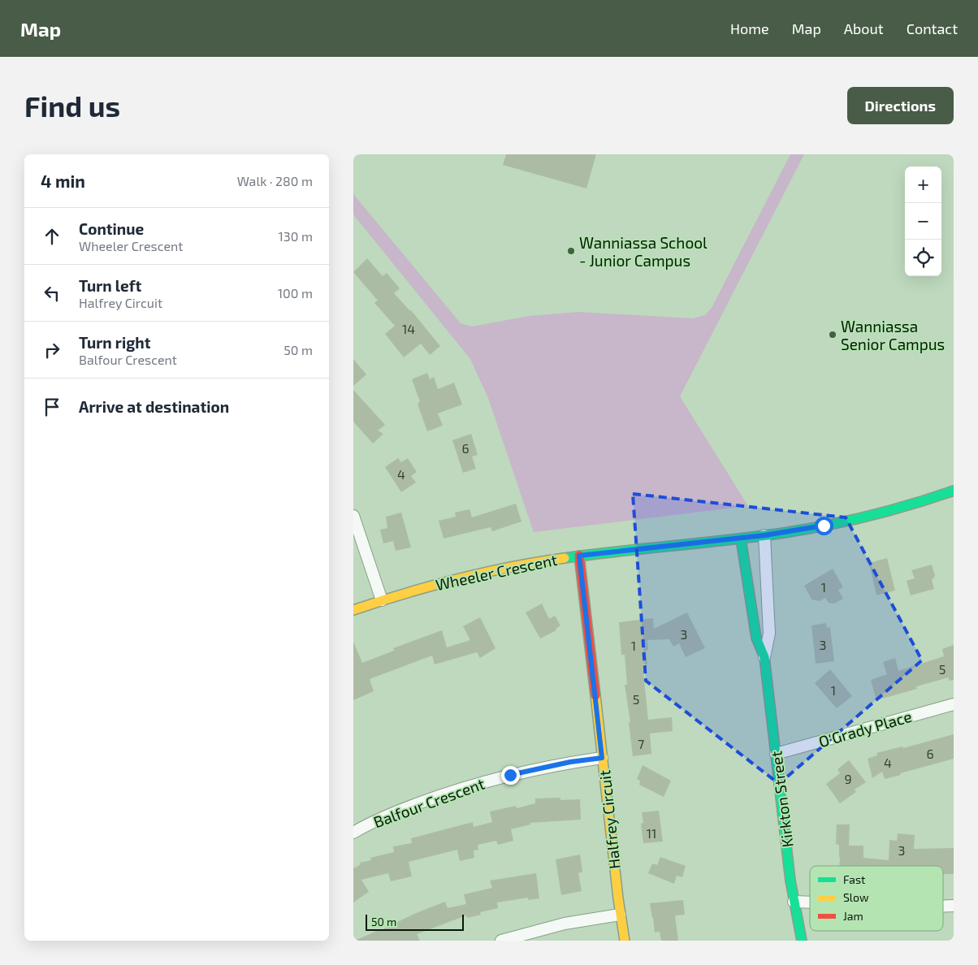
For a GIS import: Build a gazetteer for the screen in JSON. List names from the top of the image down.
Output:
{
  "streets": {
    "street": [
      "Wheeler Crescent",
      "O'Grady Place",
      "Kirkton Street",
      "Balfour Crescent",
      "Halfrey Circuit"
    ]
  },
  "crossings": [
    ["Wheeler Crescent", "Kirkton Street"],
    ["Wheeler Crescent", "Halfrey Circuit"],
    ["O'Grady Place", "Kirkton Street"],
    ["Balfour Crescent", "Halfrey Circuit"]
  ],
  "places": ["Wanniassa School - Junior Campus", "Wanniassa Senior Campus"],
  "house_numbers": [
    "14",
    "6",
    "4",
    "1",
    "3",
    "3",
    "1",
    "5",
    "1",
    "5",
    "7",
    "6",
    "4",
    "9",
    "11",
    "3"
  ],
  "legend": ["Fast", "Slow", "Jam"],
  "scale_bar": "50 m",
  "page": {
    "header": "Map",
    "nav": [
      "Home",
      "Map",
      "About",
      "Contact"
    ],
    "buttons": "Directions",
    "title": "Find us",
    "heading": ["4 min", "Walk · 280 m"],
    "map_buttons": ["+", "−"],
    "list": [
      ["Continue", "Wheeler Crescent", "130 m"],
      ["Turn left", "Halfrey Circuit", "100 m"],
      ["Turn right", "Balfour Crescent", "50 m"],
      "Arrive at destination"
    ],
    "scale": "50 m"
  }
}
